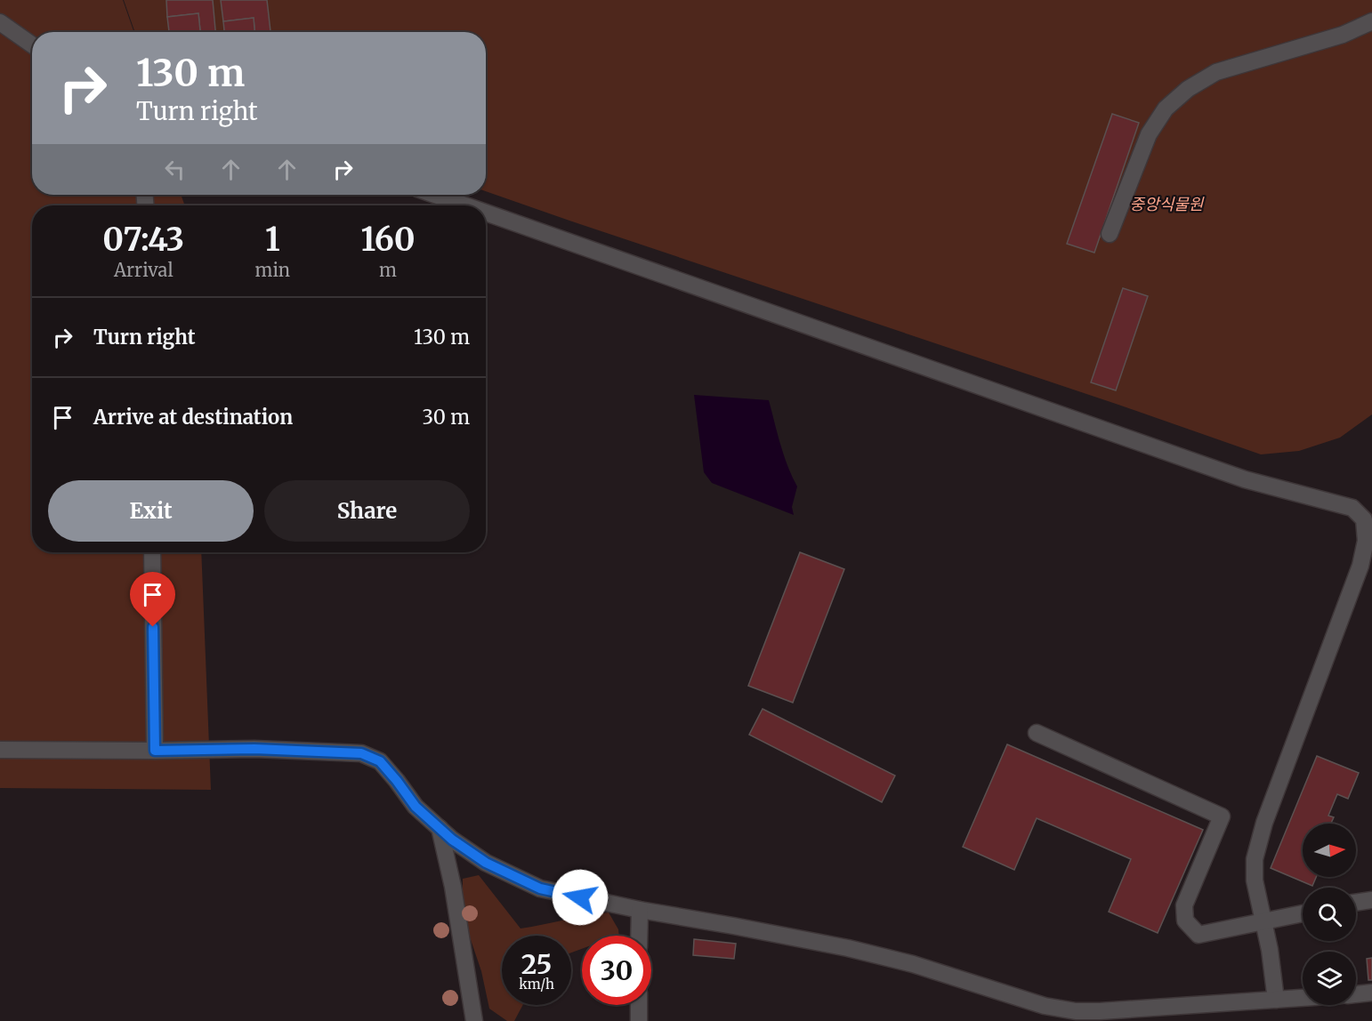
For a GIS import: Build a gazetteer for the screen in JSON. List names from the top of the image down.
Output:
{
  "parks": ["중앙식물원"],
  "north": "right",
  "page": {
    "turn": ["130 m", "Turn right"],
    "eta": [
      "07:43",
      "Arrival",
      "1",
      "min",
      "160",
      "m"
    ],
    "list": [
      {
        "name": "Turn right",
        "value": "130 m"
      },
      {
        "name": "Arrive at destination",
        "value": "30 m"
      }
    ],
    "buttons": ["Exit", "Share"],
    "speed": "25 km/h",
    "limit": "30"
  }
}
